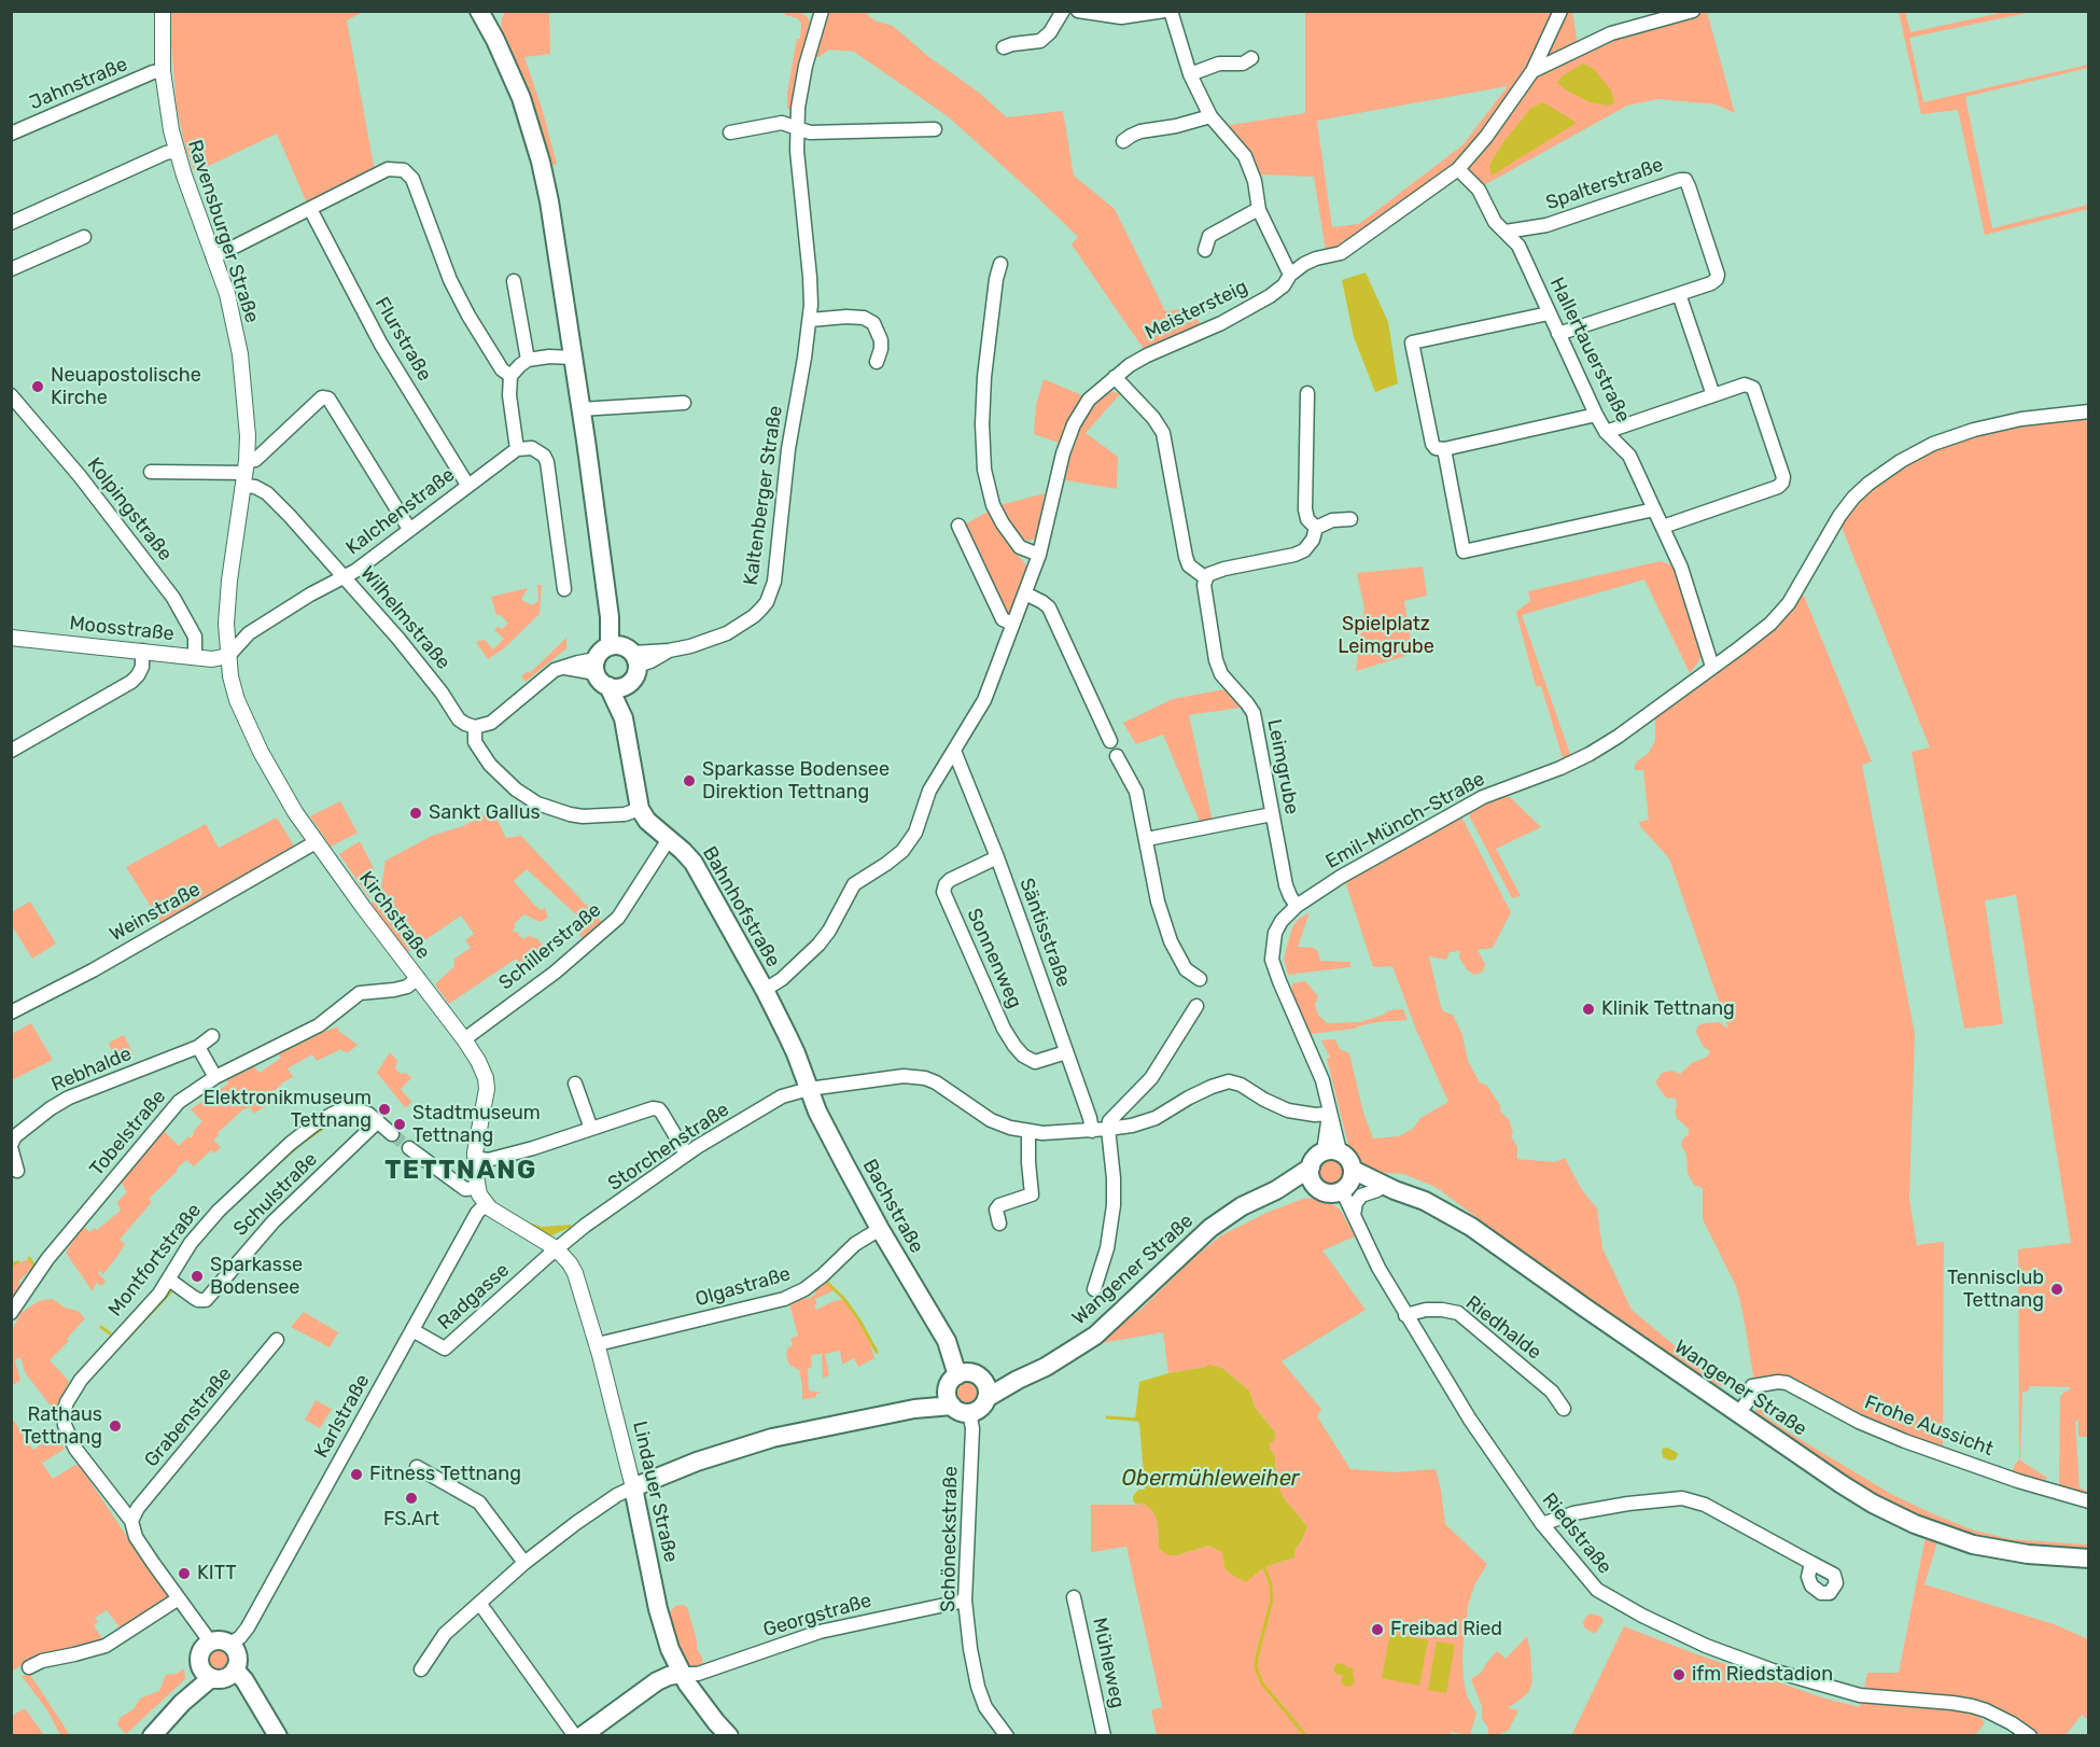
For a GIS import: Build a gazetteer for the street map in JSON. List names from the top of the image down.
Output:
{
  "streets": {
    "main road": [
      "Bahnhofstraße",
      "Bachstraße",
      "Wangener Straße",
      "Lindauer Straße"
    ],
    "street": [
      "Jahnstraße",
      "Spalterstraße",
      "Ravensburger Straße",
      "Meistersteig",
      "Flurstraße",
      "Hallertauerstraße",
      "Kaltenberger Straße",
      "Kolpingstraße",
      "Kalchenstraße",
      "Wilhelmstraße",
      "Moosstraße",
      "Leimgrube",
      "Emil-Münch-Straße",
      "Weinstraße",
      "Kirchstraße",
      "Säntisstraße",
      "Schillerstraße",
      "Sonnenweg",
      "Rebhalde",
      "Tobelstraße",
      "Storchenstraße",
      "Schulstraße",
      "Montfortstraße",
      "Olgastraße",
      "Radgasse",
      "Riedhalde",
      "Karlstraße",
      "Grabenstraße",
      "Frohe Aussicht",
      "Riedstraße",
      "Schöneckstraße",
      "Georgstraße",
      "Mühleweg"
    ]
  },
  "crossings": [
    ["Jahnstraße", "Ravensburger Straße"],
    ["Spalterstraße", "Hallertauerstraße"],
    ["Ravensburger Straße", "Kalchenstraße"],
    ["Ravensburger Straße", "Wilhelmstraße"],
    ["Ravensburger Straße", "Moosstraße"],
    ["Ravensburger Straße", "Kirchstraße"],
    ["Meistersteig", "Hallertauerstraße"],
    ["Meistersteig", "Bahnhofstraße"],
    ["Meistersteig", "Säntisstraße"],
    ["Flurstraße", "Kalchenstraße"],
    ["Hallertauerstraße", "Emil-Münch-Straße"],
    ["Kolpingstraße", "Moosstraße"],
    ["Kalchenstraße", "Wilhelmstraße"],
    ["Kalchenstraße", "Moosstraße"],
    ["Kalchenstraße", "Kirchstraße"],
    ["Moosstraße", "Kirchstraße"],
    ["Leimgrube", "Emil-Münch-Straße"],
    ["Emil-Münch-Straße", "Storchenstraße"],
    ["Emil-Münch-Straße", "Wangener Straße"],
    ["Emil-Münch-Straße", "Riedstraße"],
    ["Bahnhofstraße", "Schillerstraße"],
    ["Bahnhofstraße", "Storchenstraße"],
    ["Bahnhofstraße", "Bachstraße"],
    ["Weinstraße", "Kirchstraße"],
    ["Kirchstraße", "Schillerstraße"],
    ["Kirchstraße", "Tobelstraße"],
    ["Kirchstraße", "Karlstraße"],
    ["Säntisstraße", "Sonnenweg"],
    ["Säntisstraße", "Storchenstraße"],
    ["Storchenstraße", "Bachstraße"],
    ["Storchenstraße", "Radgasse"],
    ["Storchenstraße", "Lindauer Straße"],
    ["Schulstraße", "Montfortstraße"],
    ["Bachstraße", "Wangener Straße"],
    ["Bachstraße", "Olgastraße"],
    ["Montfortstraße", "Grabenstraße"],
    ["Wangener Straße", "Frohe Aussicht"],
    ["Wangener Straße", "Riedstraße"],
    ["Wangener Straße", "Schöneckstraße"],
    ["Olgastraße", "Lindauer Straße"],
    ["Radgasse", "Karlstraße"],
    ["Radgasse", "Lindauer Straße"],
    ["Riedhalde", "Riedstraße"],
    ["Lindauer Straße", "Georgstraße"],
    ["Schöneckstraße", "Georgstraße"]
  ],
  "districts": ["TETTNANG"],
  "water": ["Obermühleweiher"],
  "parks": ["Spielplatz Leimgrube"],
  "places": [
    "Neuapostolische Kirche",
    "Sparkasse Bodensee Direktion Tettnang",
    "Sankt Gallus",
    "Klinik Tettnang",
    "Elektronikmuseum Tettnang",
    "Stadtmuseum Tettnang",
    "Sparkasse Bodensee",
    "Tennisclub Tettnang",
    "Rathaus Tettnang",
    "Fitness Tettnang",
    "FS.Art",
    "KITT",
    "Freibad Ried",
    "ifm Riedstadion"
  ]
}
